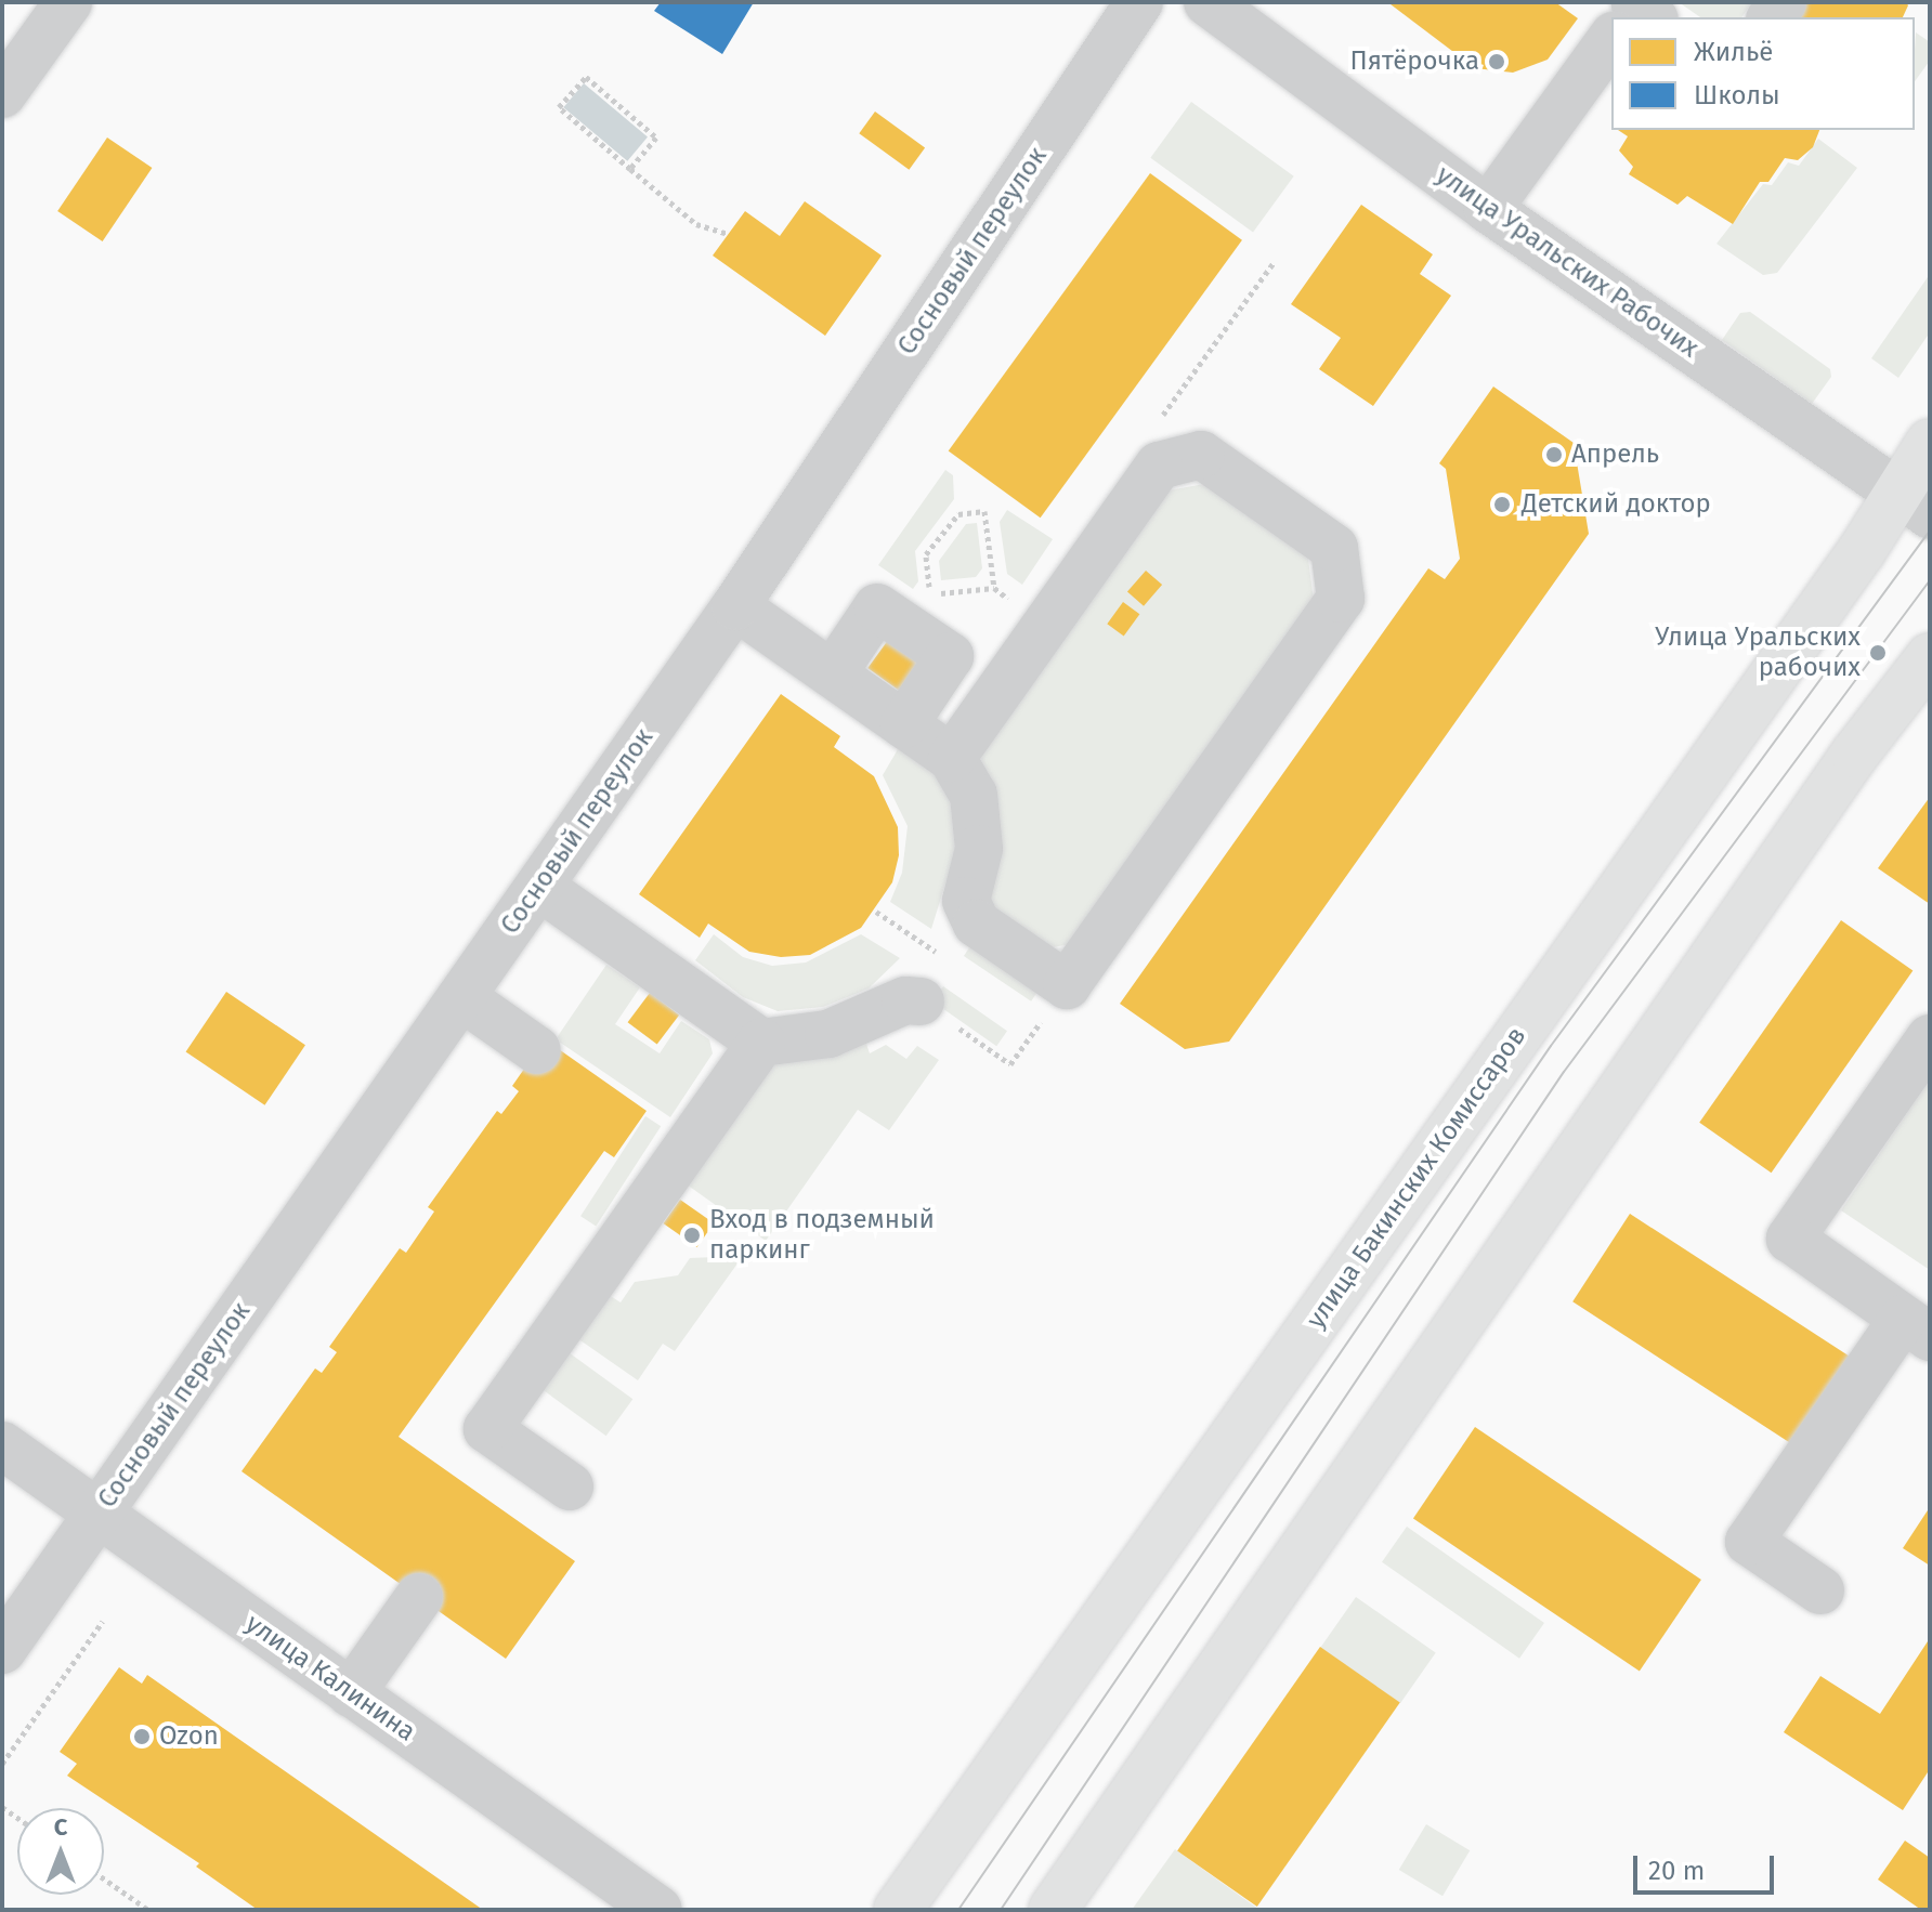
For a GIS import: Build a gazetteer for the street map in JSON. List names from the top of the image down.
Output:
{
  "streets": {
    "main road": ["улица Бакинских Комиссаров"],
    "street": ["Сосновый переулок", "улица Уральских Рабочих", "улица Калинина"]
  },
  "crossings": [
    ["Сосновый переулок", "улица Калинина"],
    ["улица Уральских Рабочих", "улица Бакинских Комиссаров"]
  ],
  "places": [
    "Пятёрочка",
    "Апрель",
    "Детский доктор",
    "Улица Уральских рабочих",
    "Вход в подземный паркинг",
    "Ozon"
  ],
  "legend": ["Жильё", "Школы"],
  "scale_bar": "20 m",
  "north": "top"
}
